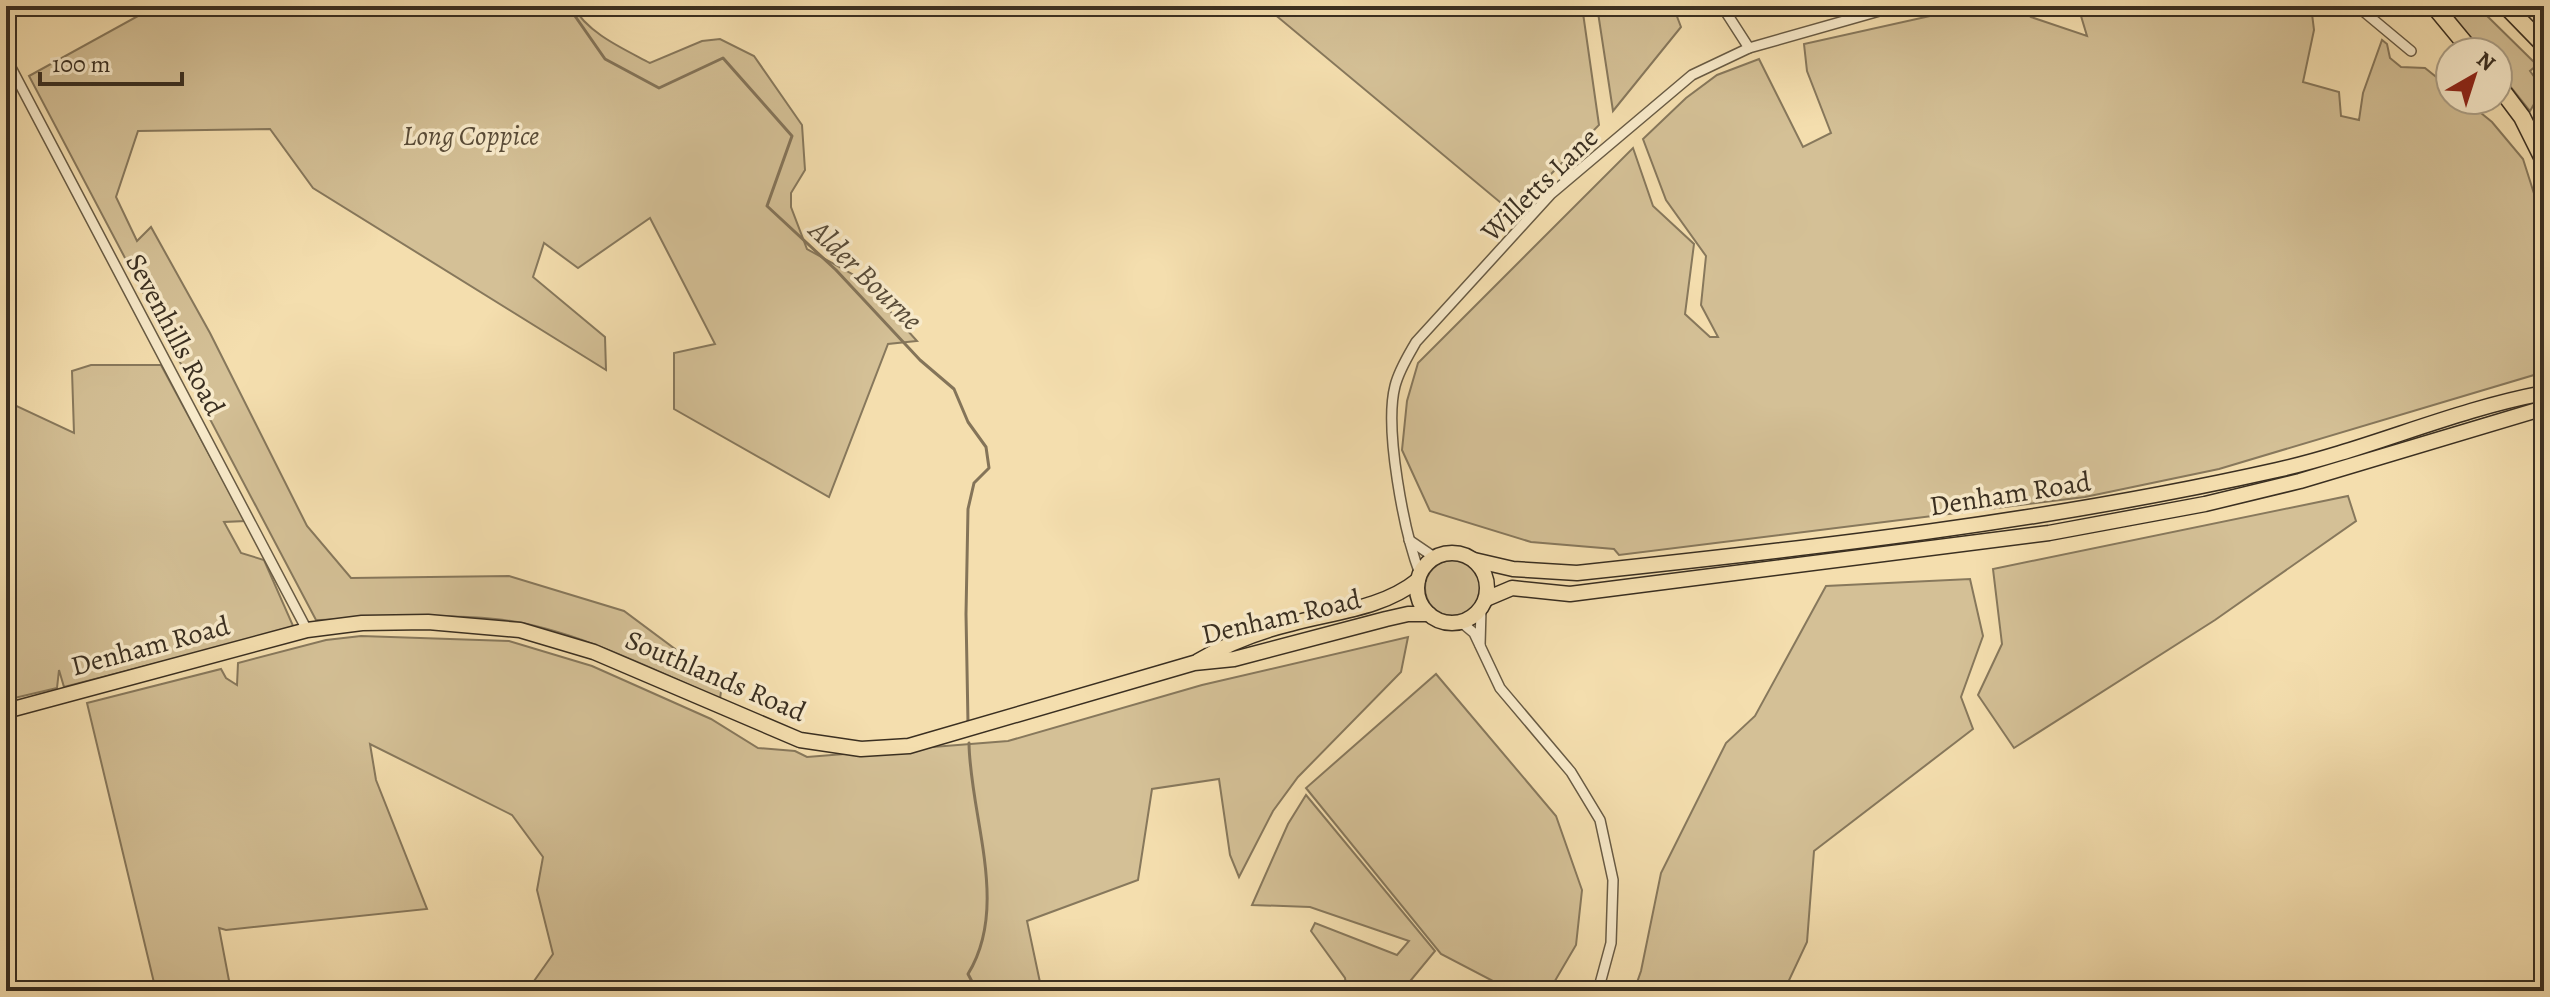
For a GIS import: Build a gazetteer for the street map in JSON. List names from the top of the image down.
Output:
{
  "streets": {
    "main road": ["Denham Road", "Southlands Road"],
    "street": ["Willetts Lane", "Sevenhills Road"]
  },
  "crossings": [
    ["Willetts Lane", "Denham Road"],
    ["Sevenhills Road", "Denham Road"],
    ["Sevenhills Road", "Southlands Road"],
    ["Denham Road", "Southlands Road"]
  ],
  "water": ["Alder Bourne"],
  "parks": ["Long Coppice"],
  "scale_bar": "100 m",
  "north": "top right"
}
